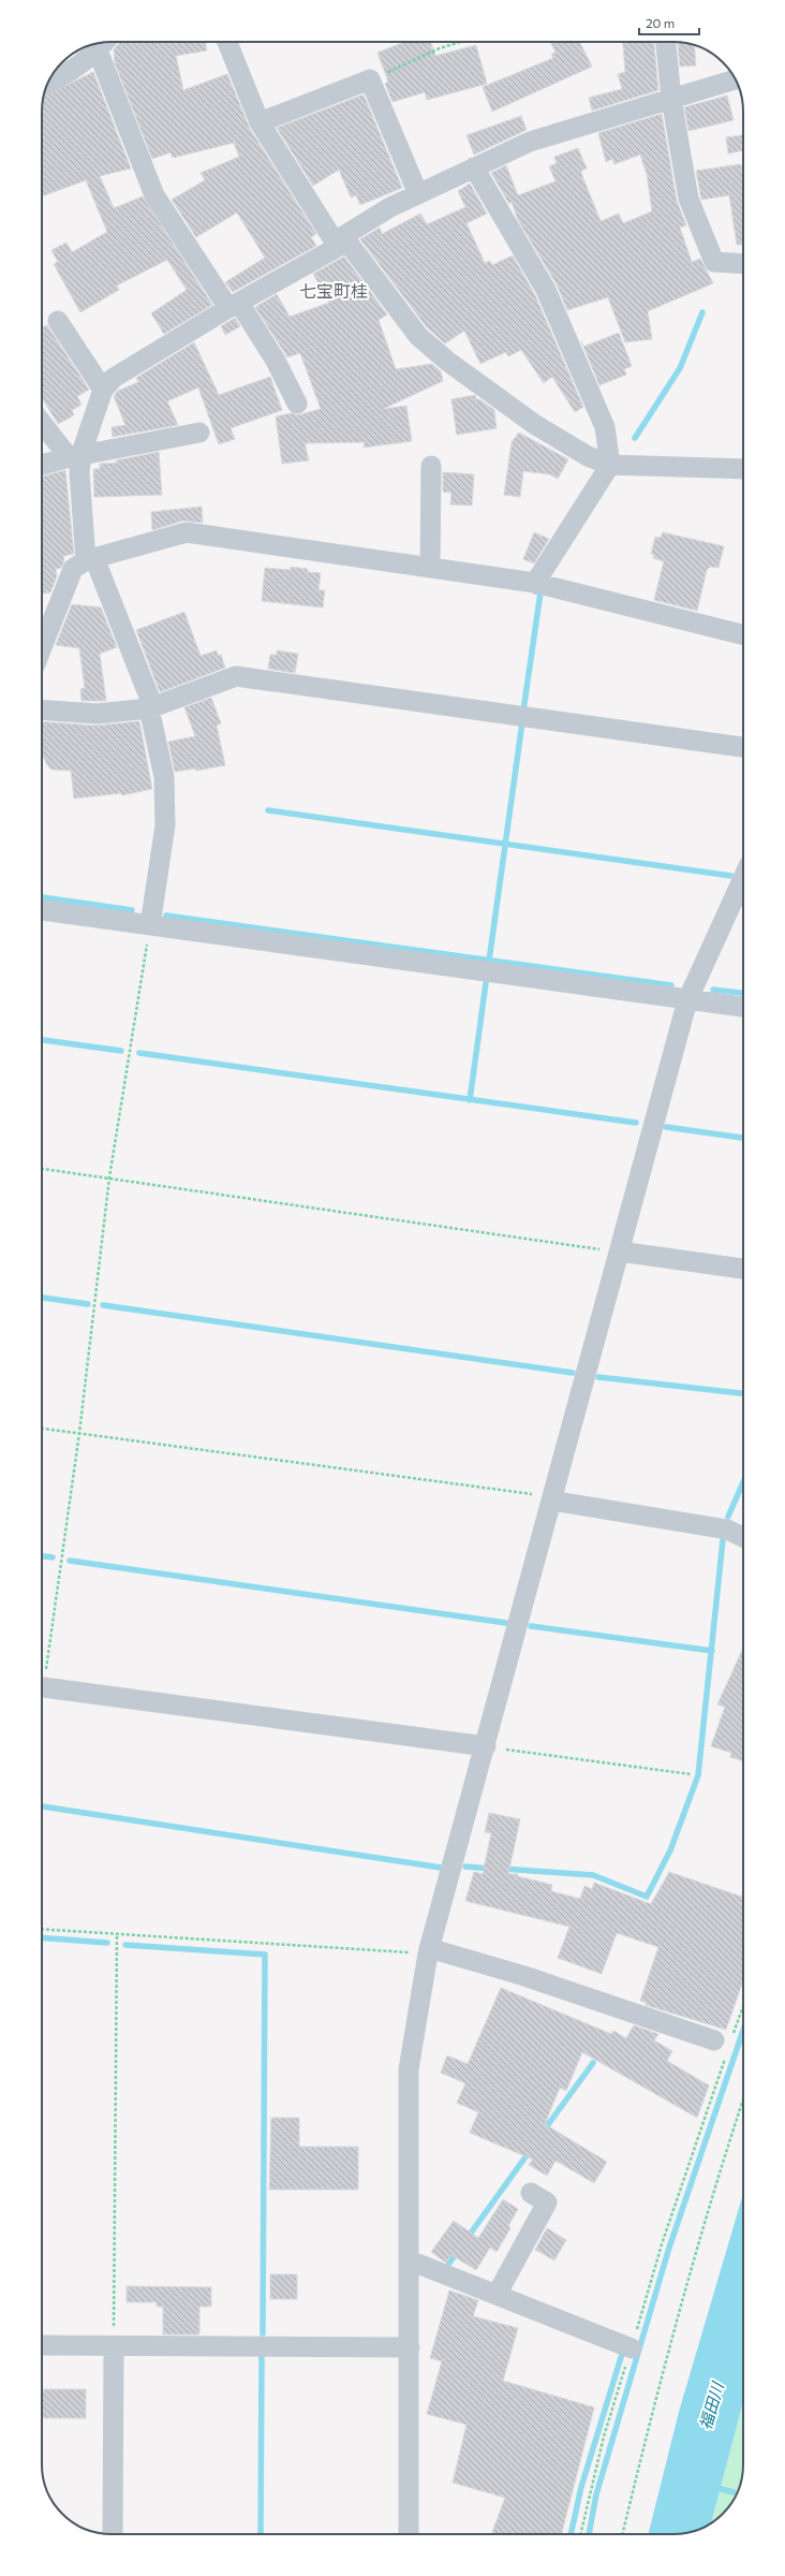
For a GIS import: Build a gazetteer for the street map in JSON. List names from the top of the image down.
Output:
{
  "districts": ["七宝町桂"],
  "water": ["福田川"],
  "scale_bar": "20 m"
}
